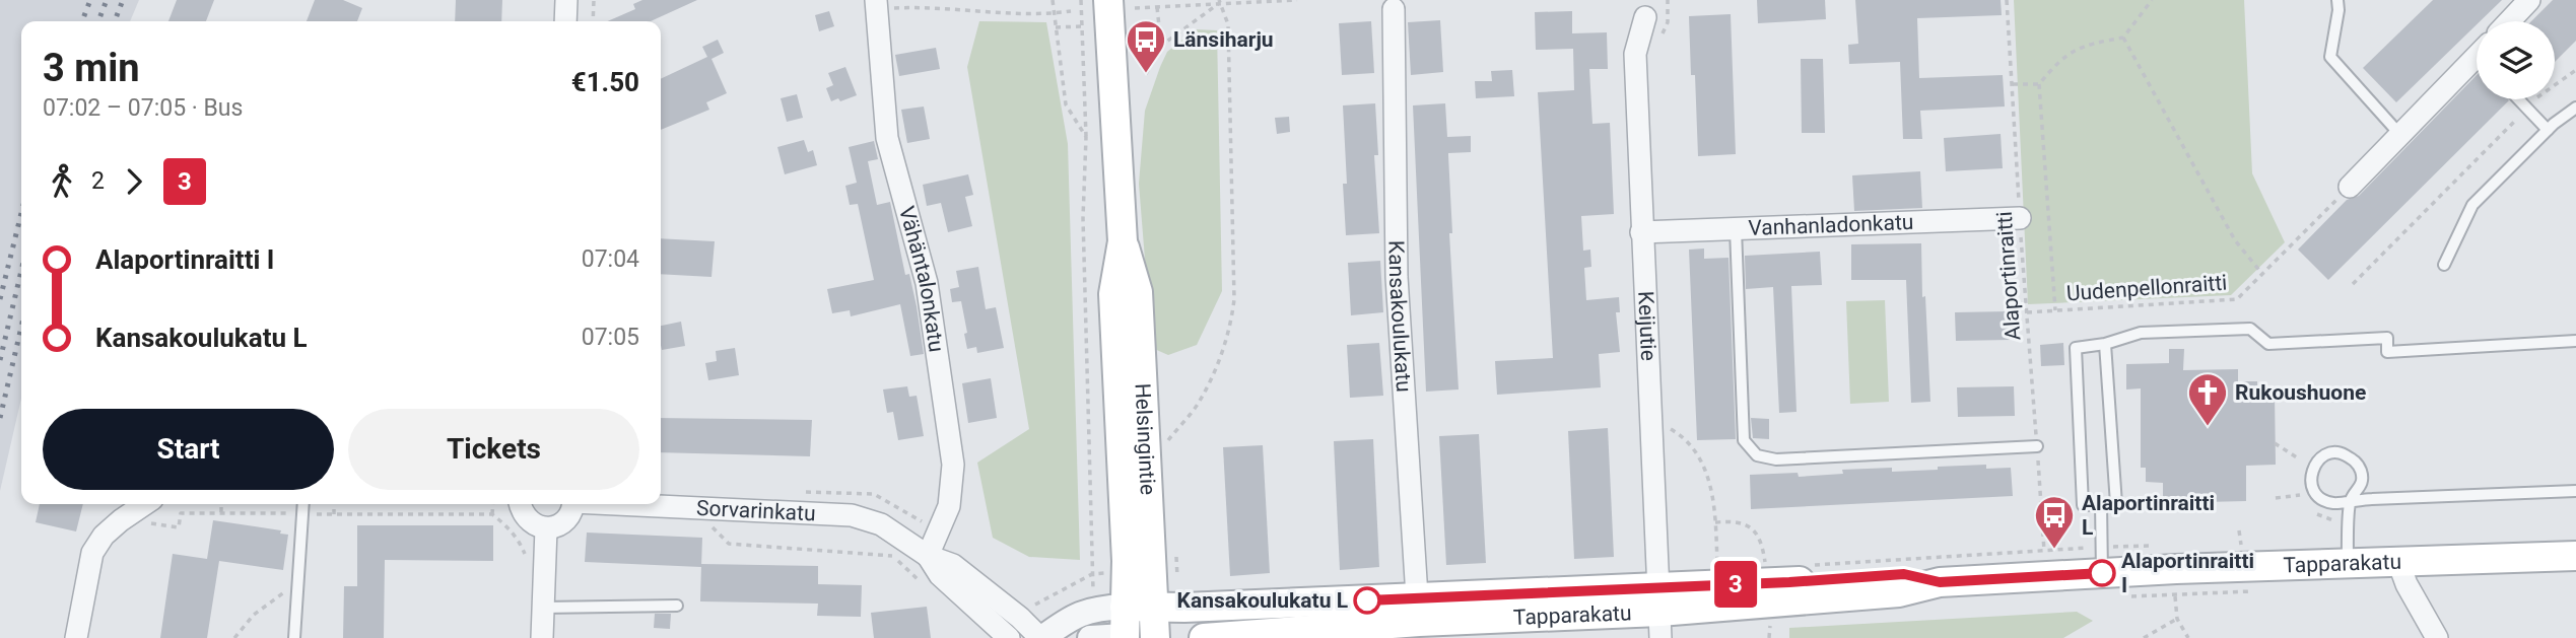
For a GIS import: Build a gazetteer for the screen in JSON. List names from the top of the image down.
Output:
{
  "streets": {
    "main road": ["Helsingintie", "Tapparakatu"],
    "street": [
      "Vanhanladonkatu",
      "Vähäntalonkatu",
      "Kansakoulukatu",
      "Keijutie",
      "Sorvarinkatu"
    ],
    "path": ["Alaportinraitti", "Uudenpellonraitti"]
  },
  "crossings": [
    ["Vanhanladonkatu", "Alaportinraitti"],
    ["Vanhanladonkatu", "Keijutie"],
    ["Alaportinraitti", "Uudenpellonraitti"],
    ["Vähäntalonkatu", "Sorvarinkatu"],
    ["Kansakoulukatu", "Tapparakatu"],
    ["Keijutie", "Tapparakatu"],
    ["Helsingintie", "Tapparakatu"]
  ],
  "places": {
    "bus stop": ["Länsiharju", "Alaportinraitti L"],
    "church": ["Rukoushuone"],
    "other": ["Alaportinraitti I", "Kansakoulukatu L"]
  },
  "lines": ["bus line 3"],
  "page": {
    "on_map": "3",
    "heading": ["3 min", "07:02 – 07:05 · Bus", "€1.50"],
    "legs": ["2", "3"],
    "list": [
      {
        "name": "Alaportinraitti I",
        "value": "07:04"
      },
      {
        "name": "Kansakoulukatu L",
        "value": "07:05"
      }
    ],
    "buttons": ["Start", "Tickets"]
  }
}
